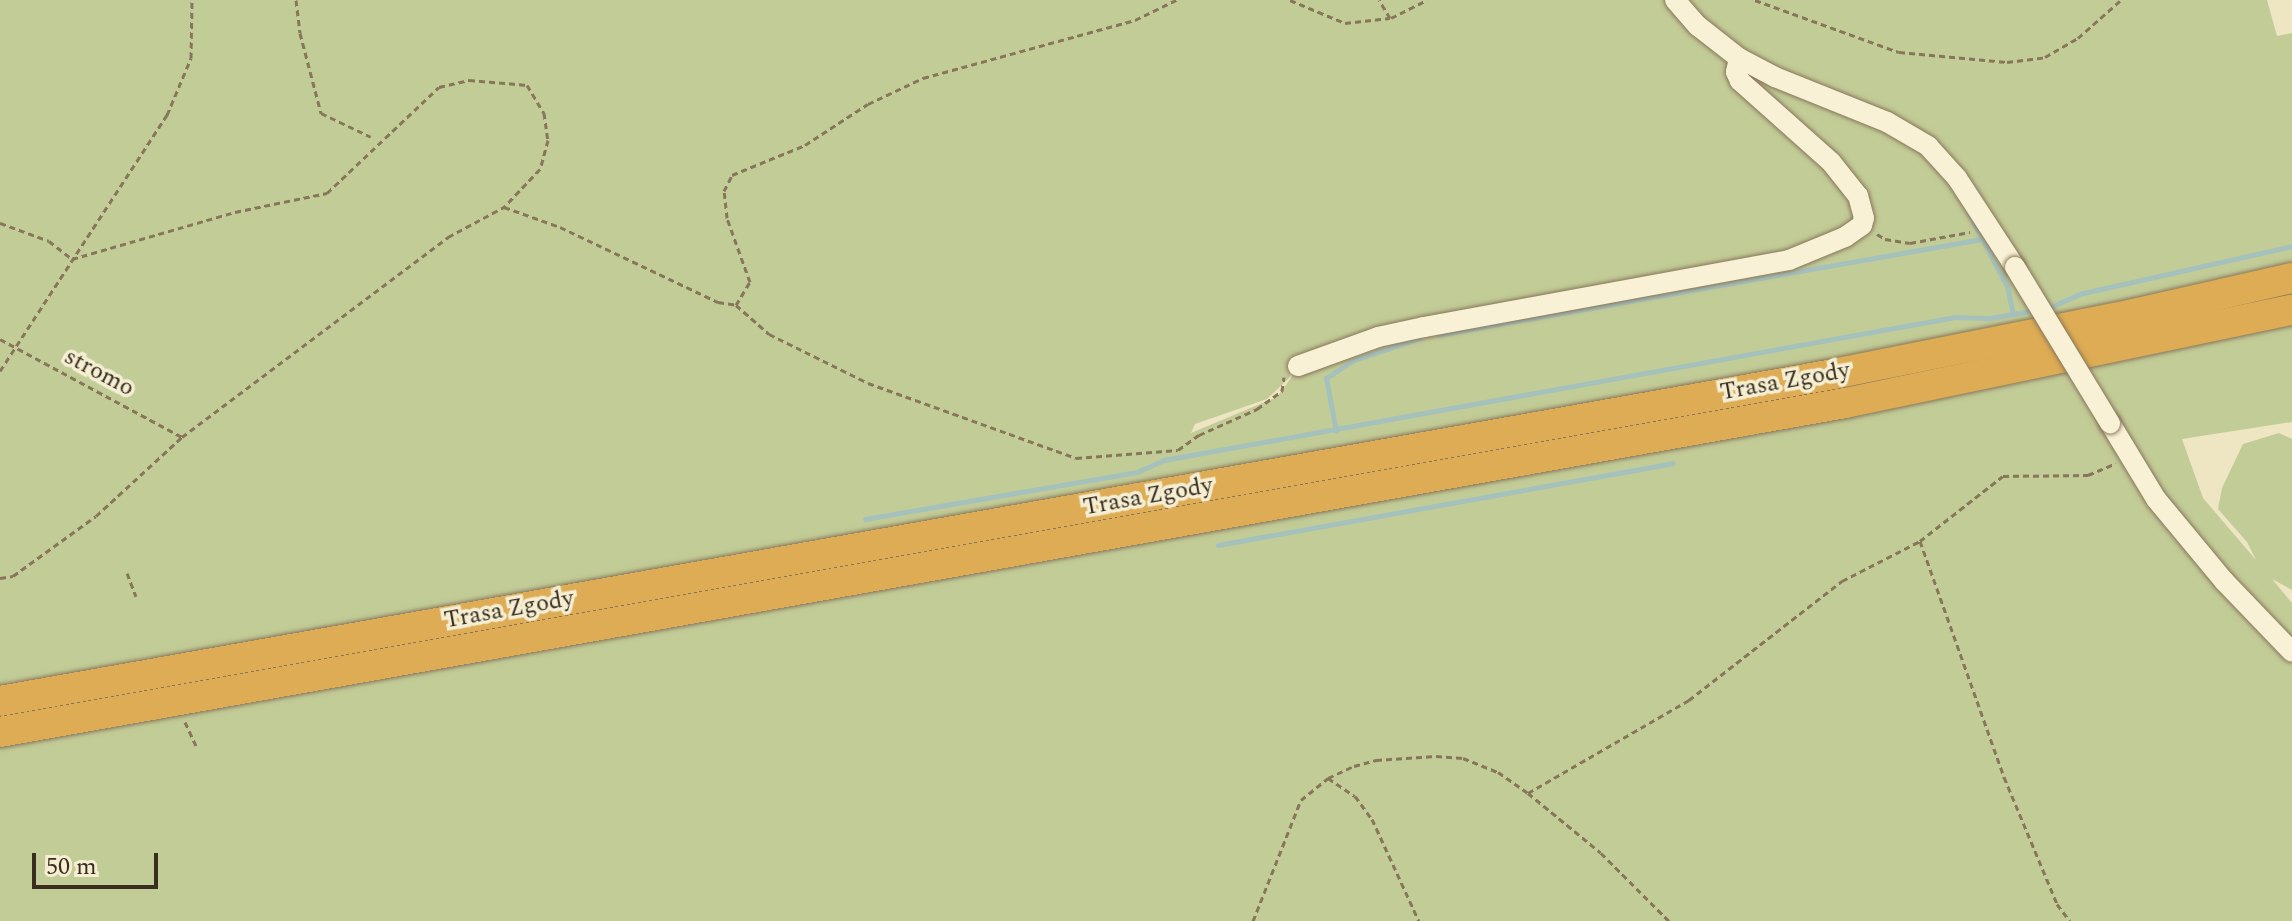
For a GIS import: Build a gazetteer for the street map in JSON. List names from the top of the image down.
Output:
{
  "streets": {
    "highway": ["Trasa Zgody"],
    "path": ["stromo"]
  },
  "scale_bar": "50 m"
}
